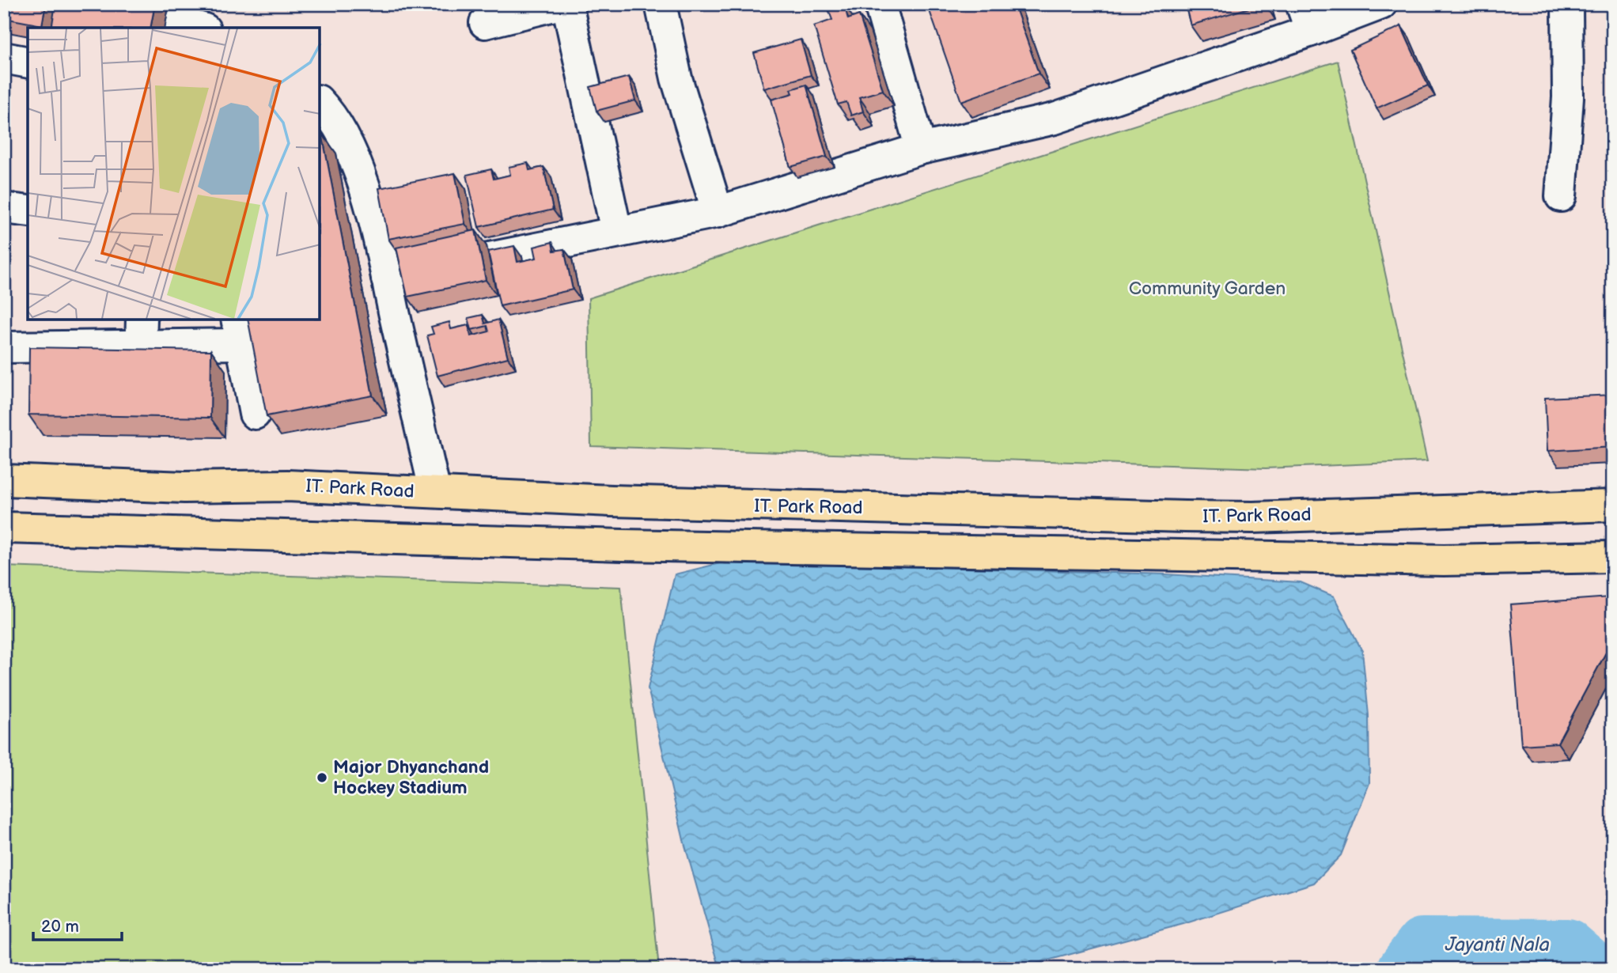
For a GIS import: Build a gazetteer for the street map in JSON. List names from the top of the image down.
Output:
{
  "streets": {
    "main road": ["IT. Park Road"]
  },
  "water": ["Jayanti Nala"],
  "parks": ["Community Garden"],
  "places": ["Major Dhyanchand Hockey Stadium"],
  "scale_bar": "20 m"
}
